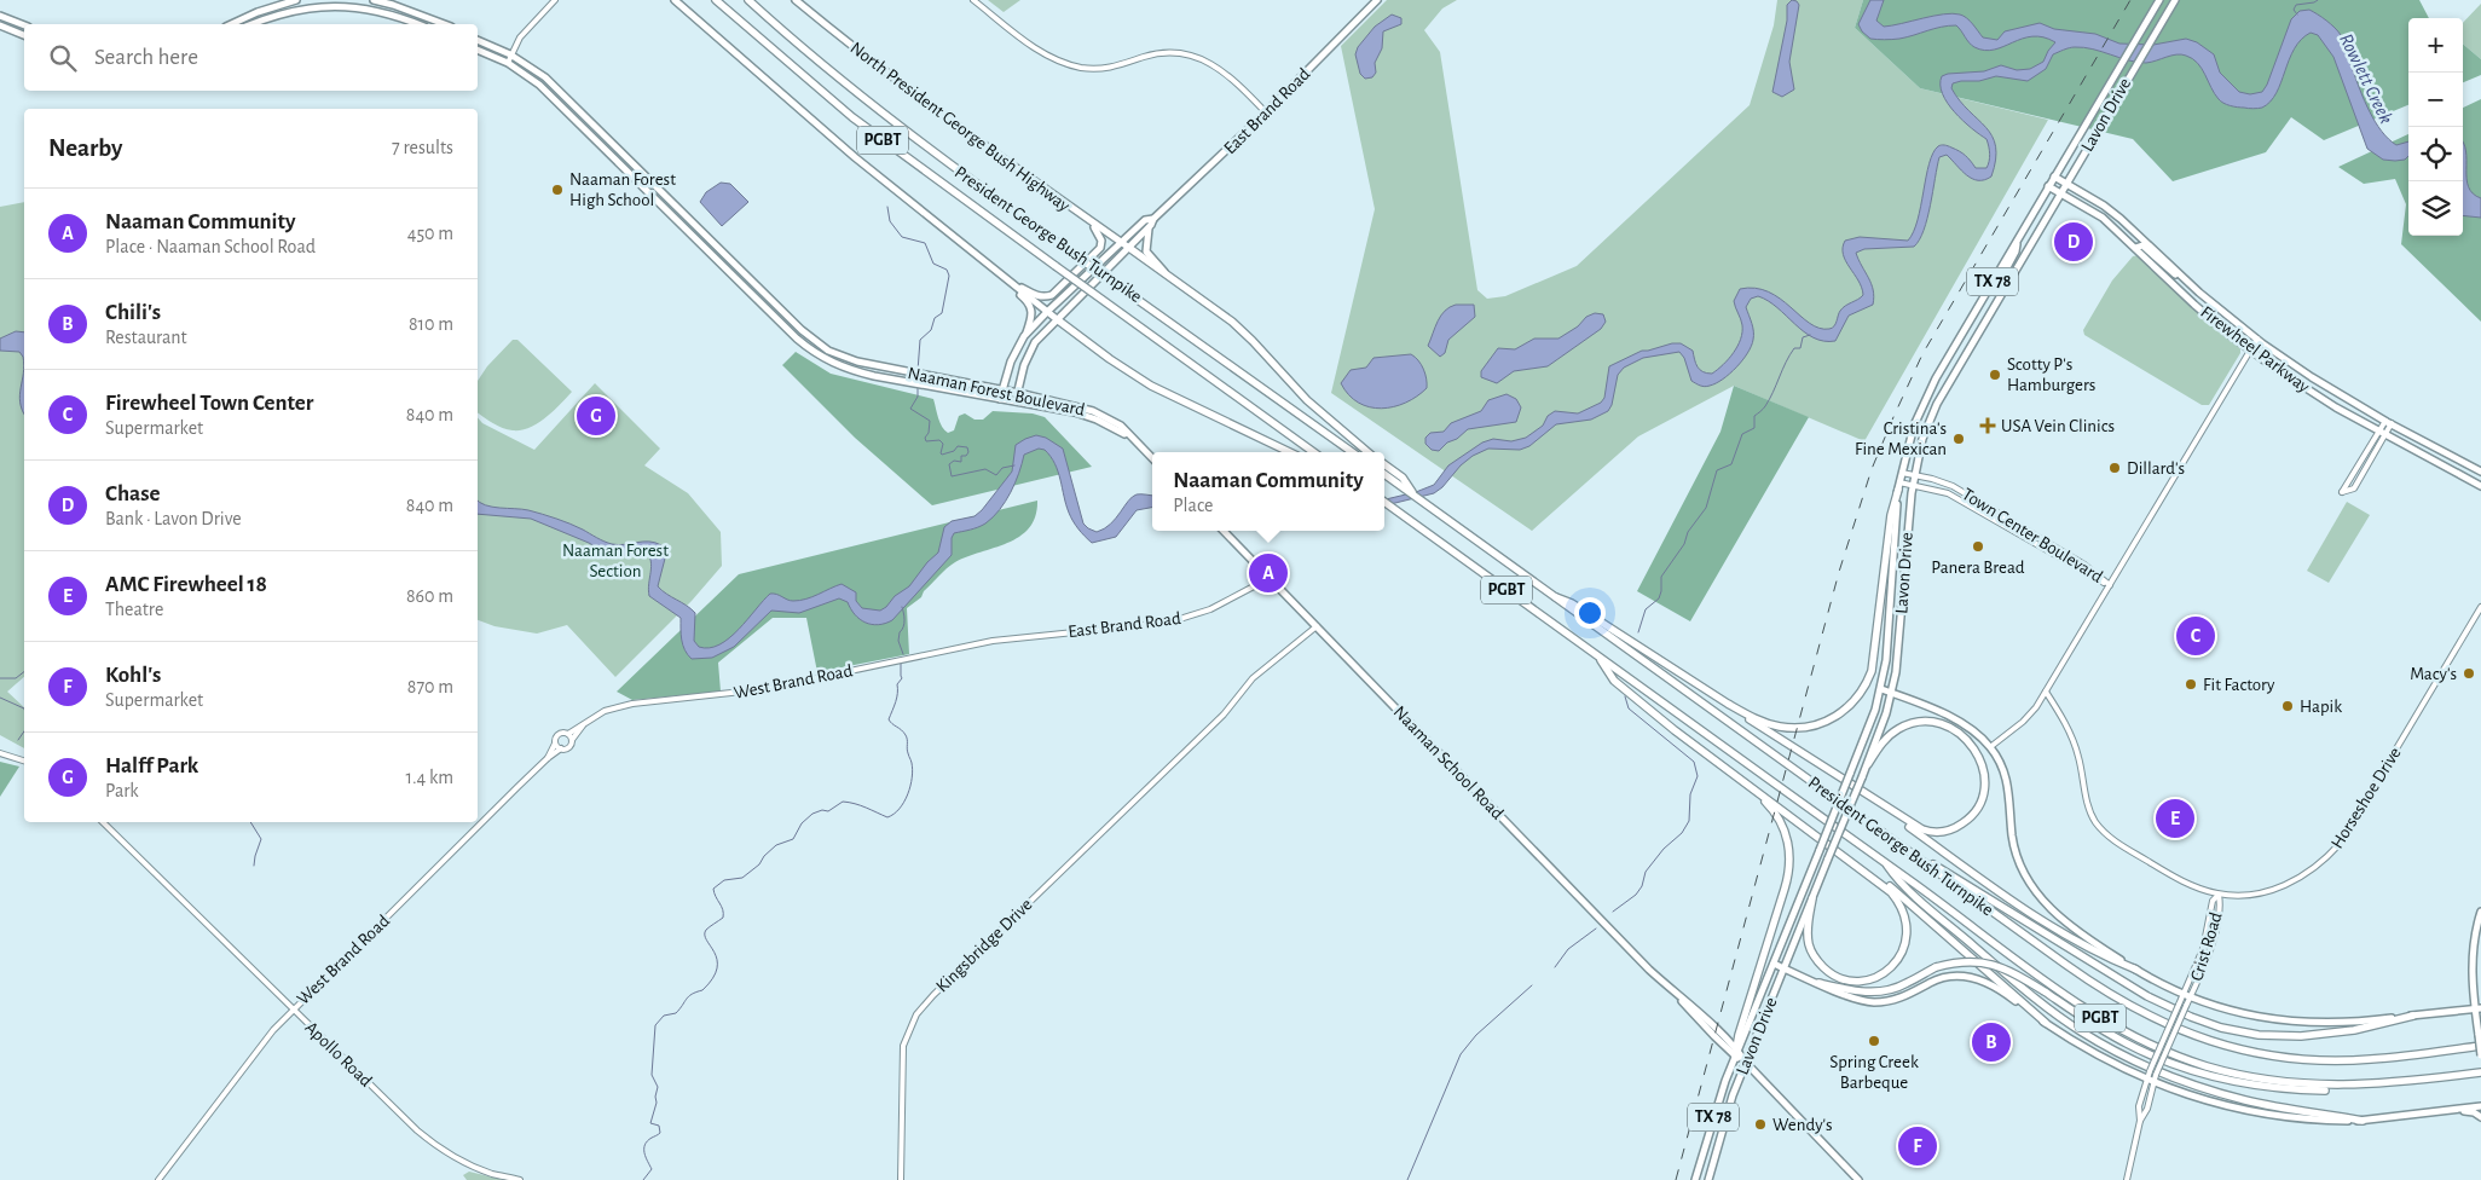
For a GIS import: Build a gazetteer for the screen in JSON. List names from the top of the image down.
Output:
{
  "streets": {
    "highway": ["PGBT", "President George Bush Turnpike"],
    "main road": [
      "East Brand Road",
      "Lavon Drive",
      "North President George Bush Highway",
      "TX 78",
      "Firewheel Parkway",
      "Naaman Forest Boulevard",
      "Naaman School Road"
    ],
    "street": [
      "Town Center Boulevard",
      "West Brand Road",
      "Horseshoe Drive",
      "Kingsbridge Drive",
      "Crist Road",
      "Apollo Road"
    ]
  },
  "crossings": [
    ["East Brand Road", "North President George Bush Highway"],
    ["East Brand Road", "Naaman Forest Boulevard"],
    ["East Brand Road", "West Brand Road"],
    ["East Brand Road", "Naaman School Road"],
    ["Lavon Drive", "Firewheel Parkway"],
    ["Lavon Drive", "Town Center Boulevard"],
    ["Lavon Drive", "Naaman School Road"],
    ["West Brand Road", "Apollo Road"],
    ["Naaman School Road", "Kingsbridge Drive"],
    ["Horseshoe Drive", "Crist Road"]
  ],
  "water": ["Rowlett Creek"],
  "parks": ["Naaman Forest Section"],
  "places": {
    "other": [
      "Naaman Forest High School",
      "Scotty P's Hamburgers",
      "Cristina's Fine Mexican",
      "Dillard's",
      "Panera Bread",
      "Macy's",
      "Fit Factory",
      "Hapik",
      "Spring Creek Barbeque",
      "Wendy's"
    ],
    "health": ["USA Vein Clinics"]
  },
  "page": {
    "map_buttons": ["+", "−"],
    "search": "Search here",
    "heading": ["Nearby", "7 results"],
    "list": [
      {
        "mark": "A",
        "name": "Naaman Community",
        "note": "Place · Naaman School Road",
        "value": "450 m"
      },
      {
        "mark": "B",
        "name": "Chili's",
        "note": "Restaurant",
        "value": "810 m"
      },
      {
        "mark": "C",
        "name": "Firewheel Town Center",
        "note": "Supermarket",
        "value": "840 m"
      },
      {
        "mark": "D",
        "name": "Chase",
        "note": "Bank · Lavon Drive",
        "value": "840 m"
      },
      {
        "mark": "E",
        "name": "AMC Firewheel 18",
        "note": "Theatre",
        "value": "860 m"
      },
      {
        "mark": "F",
        "name": "Kohl's",
        "note": "Supermarket",
        "value": "870 m"
      },
      {
        "mark": "G",
        "name": "Halff Park",
        "note": "Park",
        "value": "1.4 km"
      }
    ],
    "pins": [
      "D",
      "G",
      "A",
      "C",
      "E",
      "B",
      "F"
    ],
    "popup": ["Naaman Community", "Place"]
  }
}
